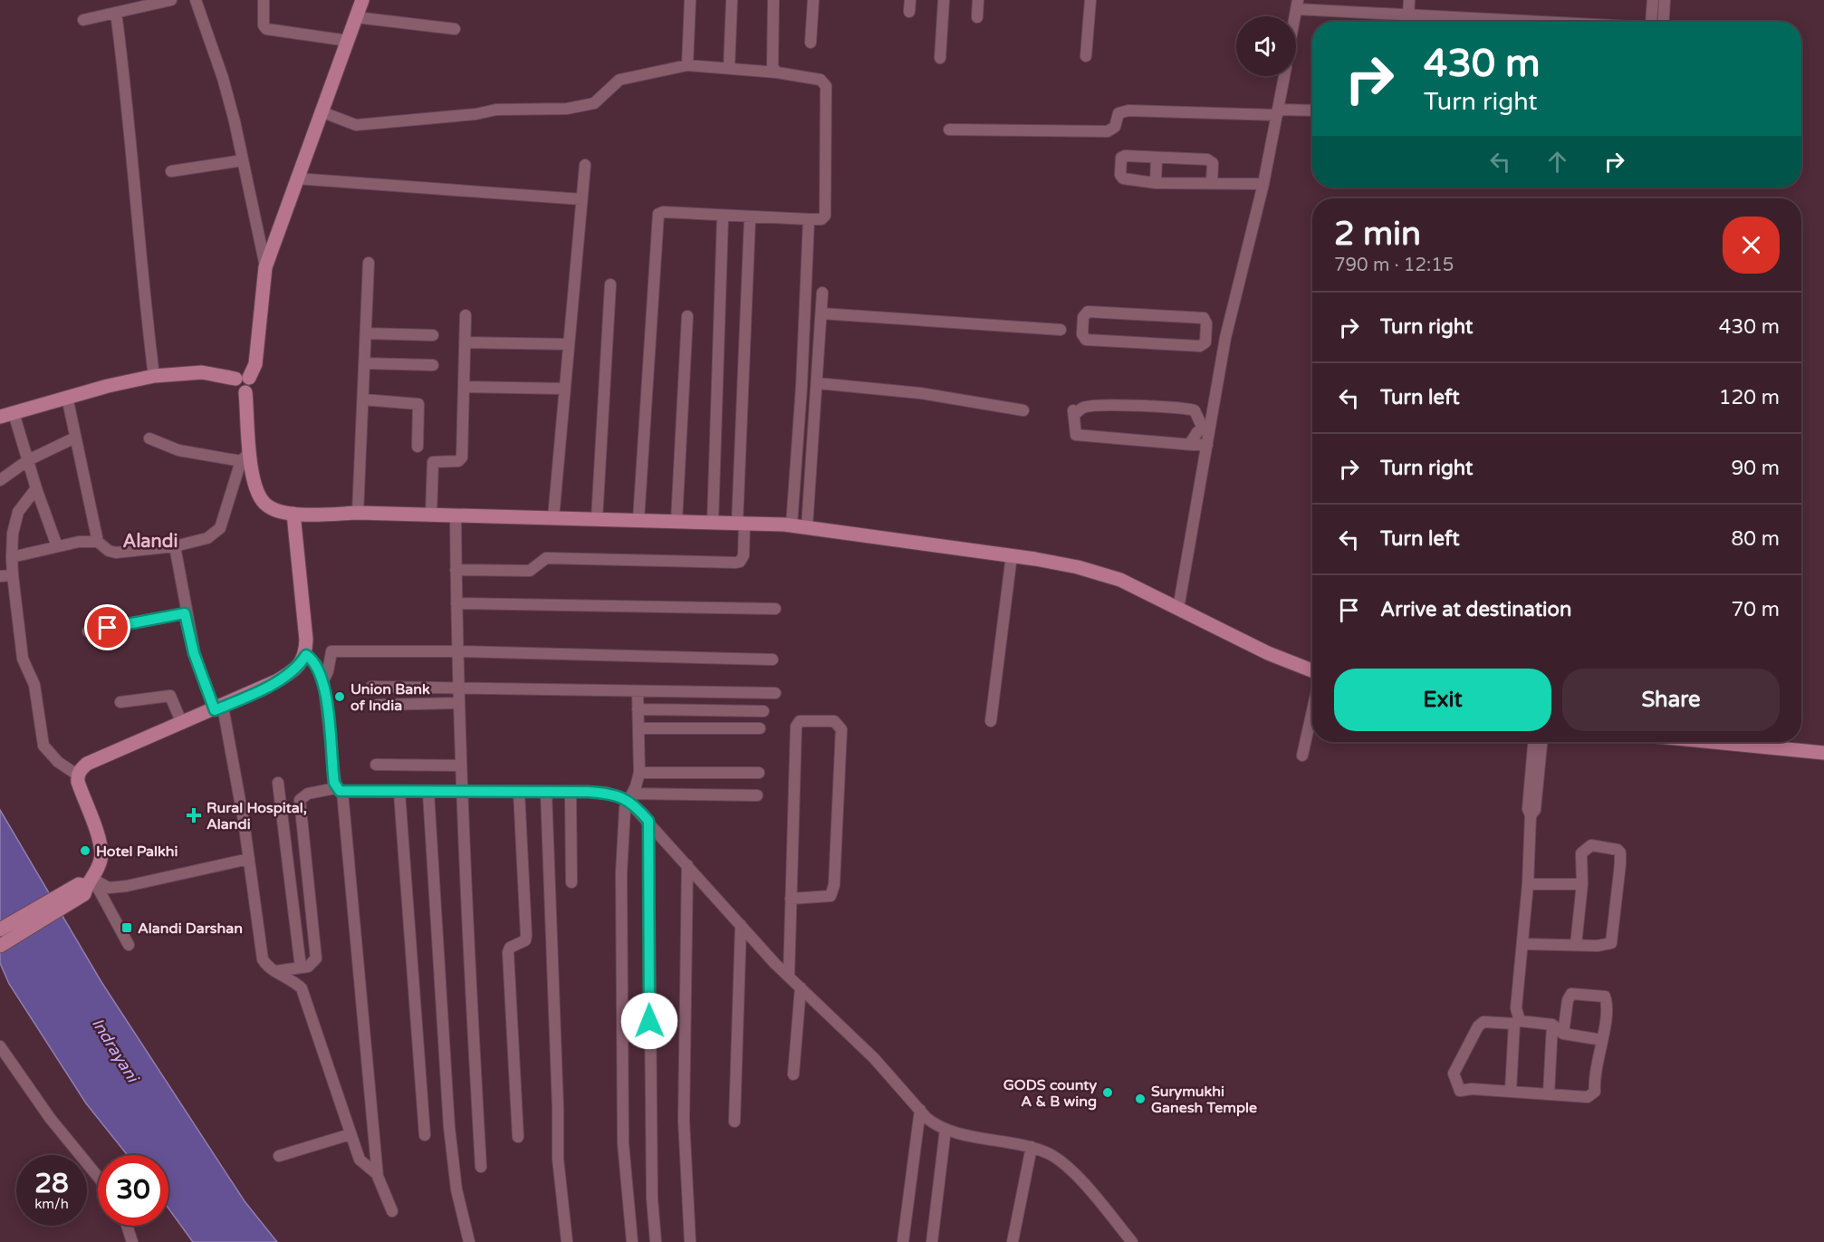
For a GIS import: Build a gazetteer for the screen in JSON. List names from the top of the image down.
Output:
{
  "districts": ["Alandi"],
  "water": ["Indrayani"],
  "places": {
    "other": [
      "Union Bank of India",
      "Hotel Palkhi",
      "GODS county A & B wing",
      "Surymukhi Ganesh Temple"
    ],
    "health": ["Rural Hospital, Alandi"],
    "transit": ["Alandi Darshan"]
  },
  "page": {
    "turn": ["430 m", "Turn right"],
    "heading": ["2 min", "790 m · 12:15"],
    "list": [
      {
        "name": "Turn right",
        "value": "430 m"
      },
      {
        "name": "Turn left",
        "value": "120 m"
      },
      {
        "name": "Turn right",
        "value": "90 m"
      },
      {
        "name": "Turn left",
        "value": "80 m"
      },
      {
        "name": "Arrive at destination",
        "value": "70 m"
      }
    ],
    "buttons": ["Exit", "Share"],
    "speed": "28 km/h",
    "limit": "30"
  }
}
